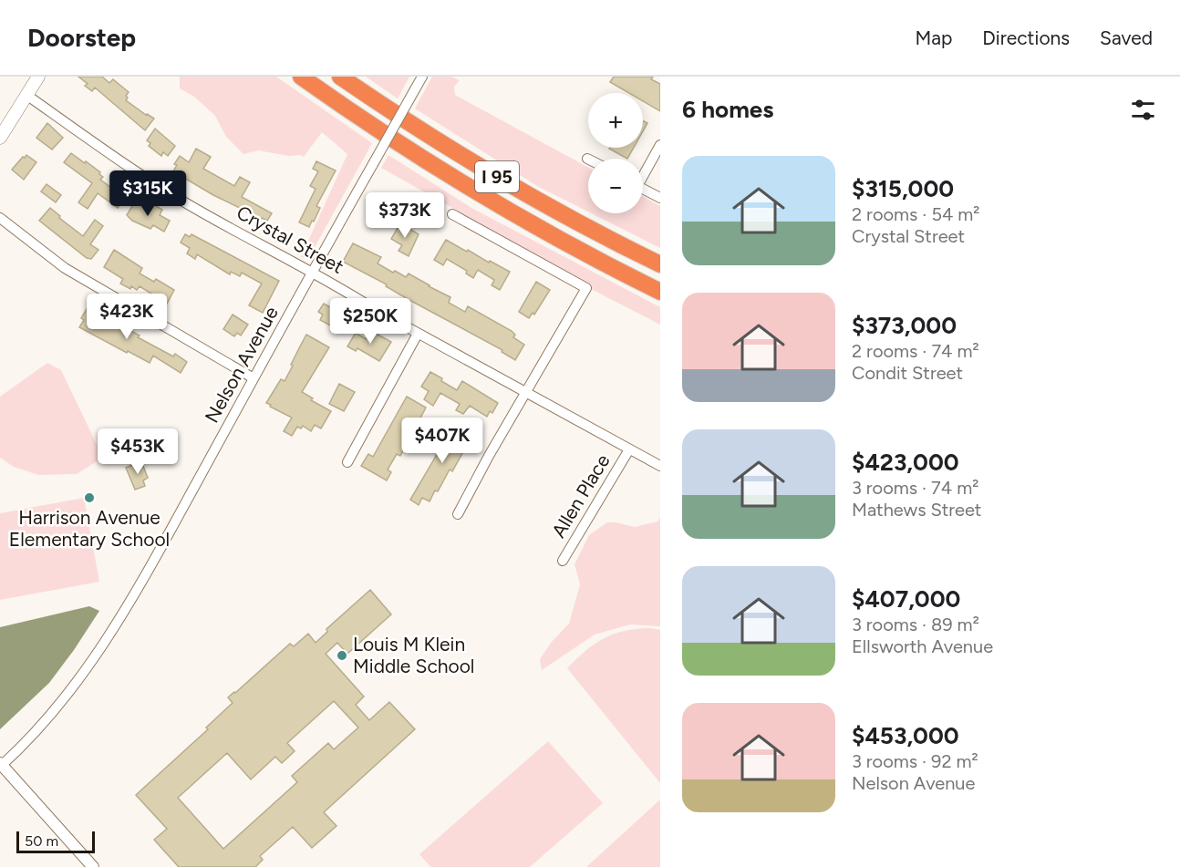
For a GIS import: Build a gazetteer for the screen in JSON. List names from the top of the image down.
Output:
{
  "streets": {
    "highway": ["I 95"],
    "street": ["Crystal Street", "Nelson Avenue", "Allen Place"]
  },
  "crossings": [
    ["Crystal Street", "Nelson Avenue"],
    ["Crystal Street", "Allen Place"]
  ],
  "places": ["Harrison Avenue Elementary School", "Louis M Klein Middle School"],
  "scale_bar": "50 m",
  "page": {
    "header": "Doorstep",
    "nav": ["Map", "Directions", "Saved"],
    "heading": "6 homes",
    "map_buttons": ["+", "−"],
    "list": [
      {
        "name": "$315,000",
        "note": "2 rooms · 54 m² · Crystal Street"
      },
      {
        "name": "$373,000",
        "note": "2 rooms · 74 m² · Condit Street"
      },
      {
        "name": "$423,000",
        "note": "3 rooms · 74 m² · Mathews Street"
      },
      {
        "name": "$407,000",
        "note": "3 rooms · 89 m² · Ellsworth Avenue"
      },
      {
        "name": "$453,000",
        "note": "3 rooms · 92 m² · Nelson Avenue"
      }
    ],
    "price": [
      "$315K",
      "$373K",
      "$423K",
      "$250K",
      "$407K",
      "$453K"
    ],
    "scale": "50 m"
  }
}
